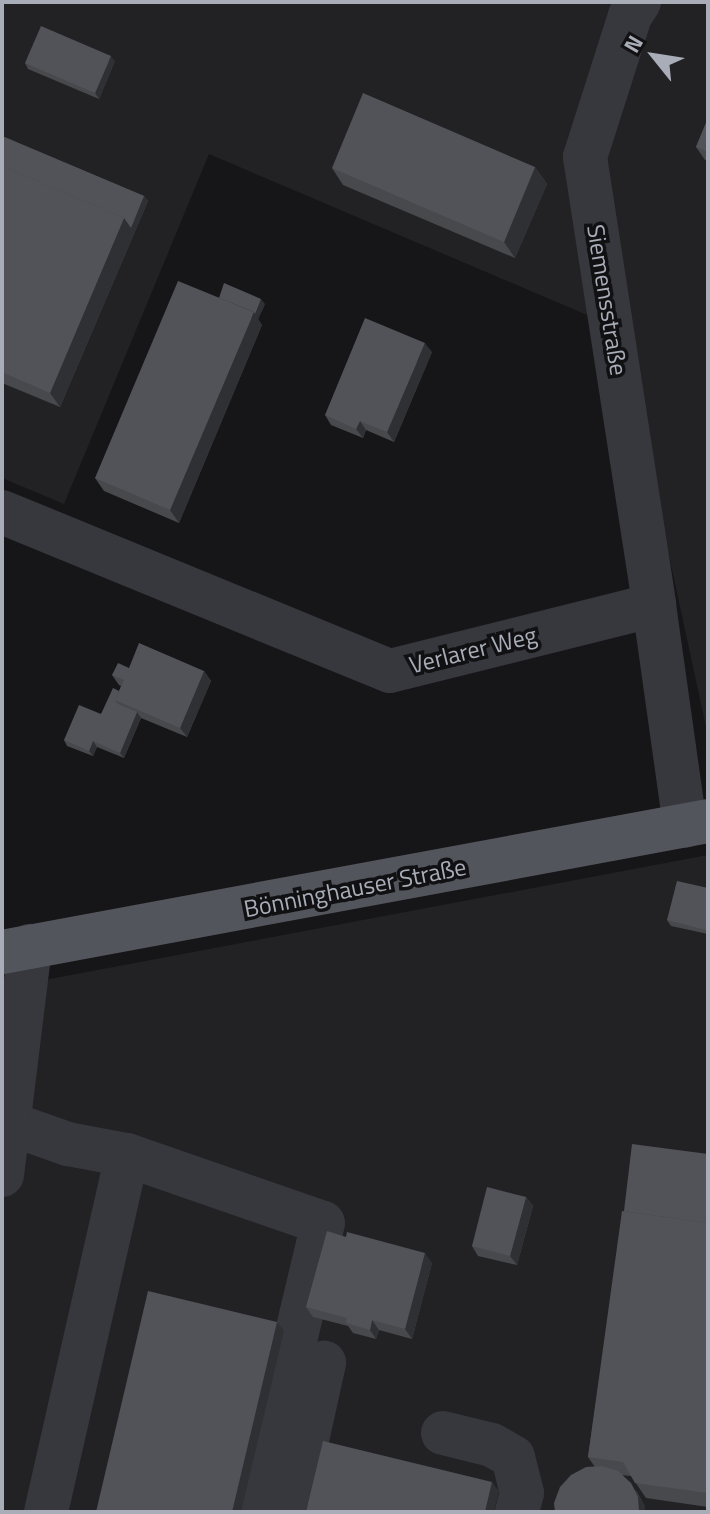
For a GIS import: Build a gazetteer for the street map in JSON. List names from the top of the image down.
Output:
{
  "streets": {
    "main road": ["Bönninghauser Straße"],
    "street": ["Siemensstraße", "Verlarer Weg"]
  },
  "crossings": [
    ["Siemensstraße", "Verlarer Weg"]
  ],
  "north": "top left"
}
